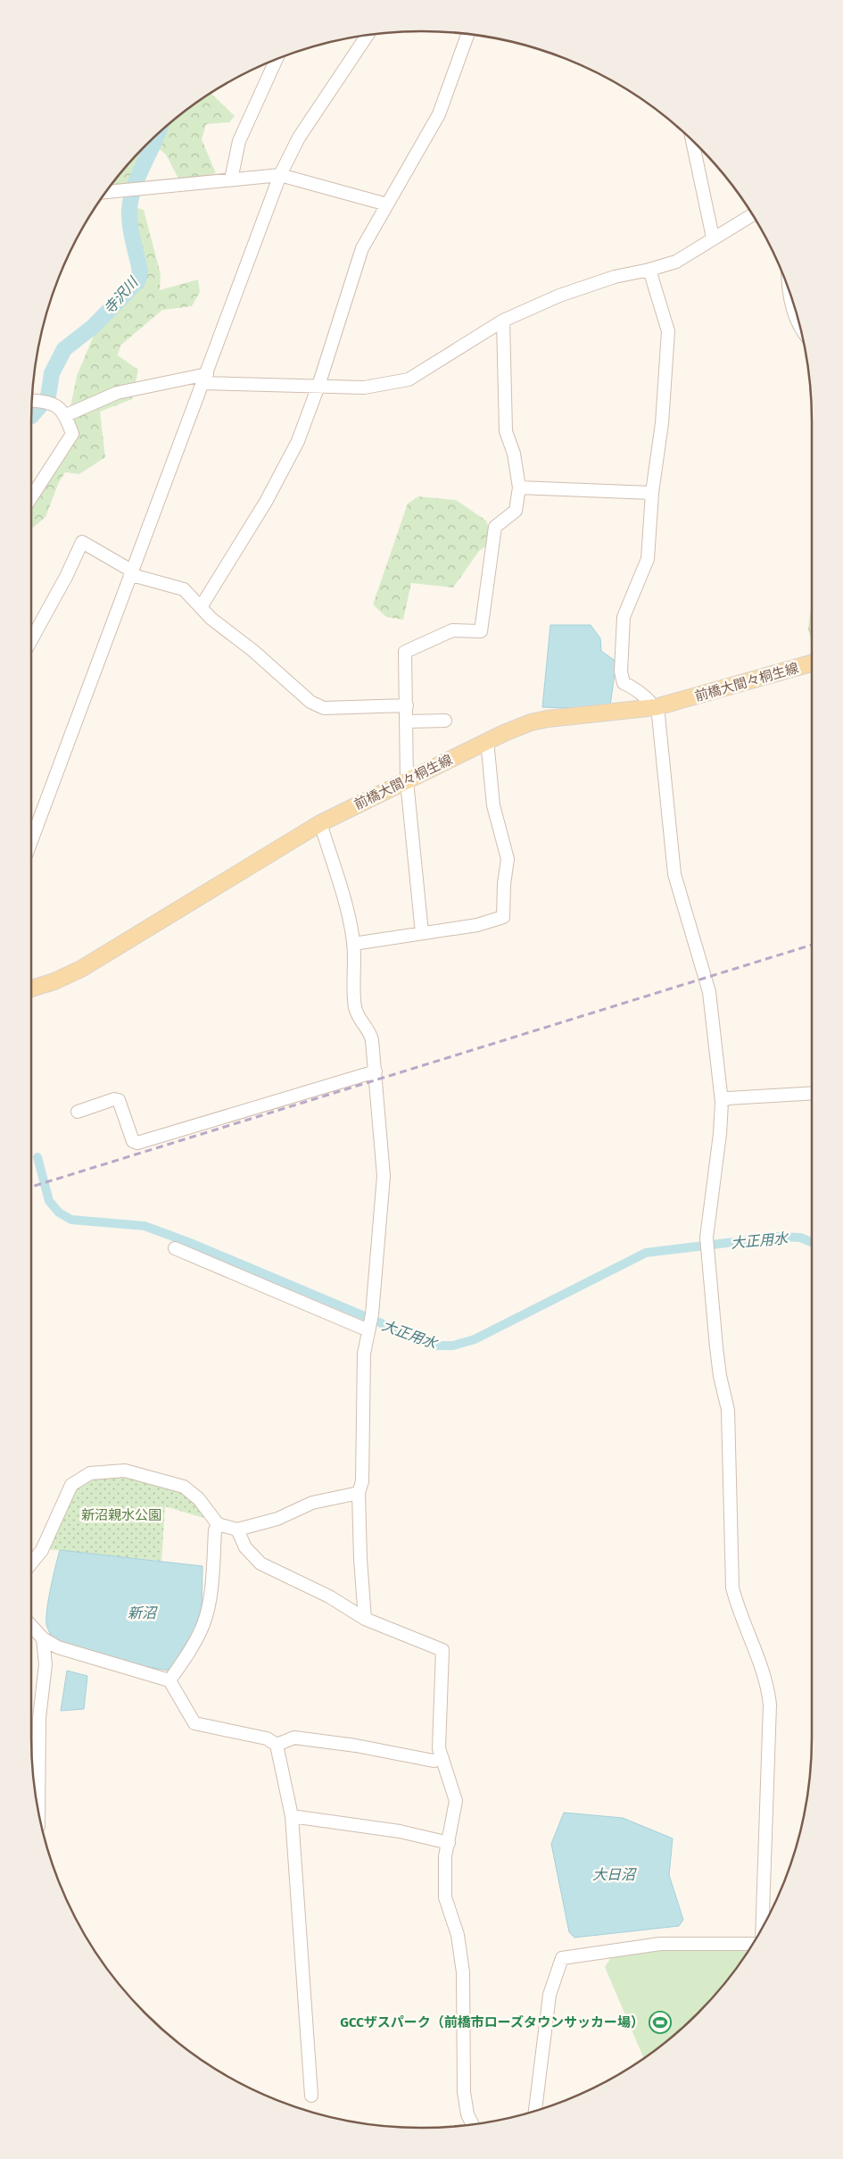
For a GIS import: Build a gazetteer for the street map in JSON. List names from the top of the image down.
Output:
{
  "streets": {
    "main road": ["前橋大間々桐生線"]
  },
  "water": [
    "寺沢川",
    "大正用水",
    "新沼",
    "大日沼"
  ],
  "parks": ["新沼親水公園"],
  "places": {
    "sports": ["GCCザスパーク（前橋市ローズタウンサッカー場）"]
  }
}
